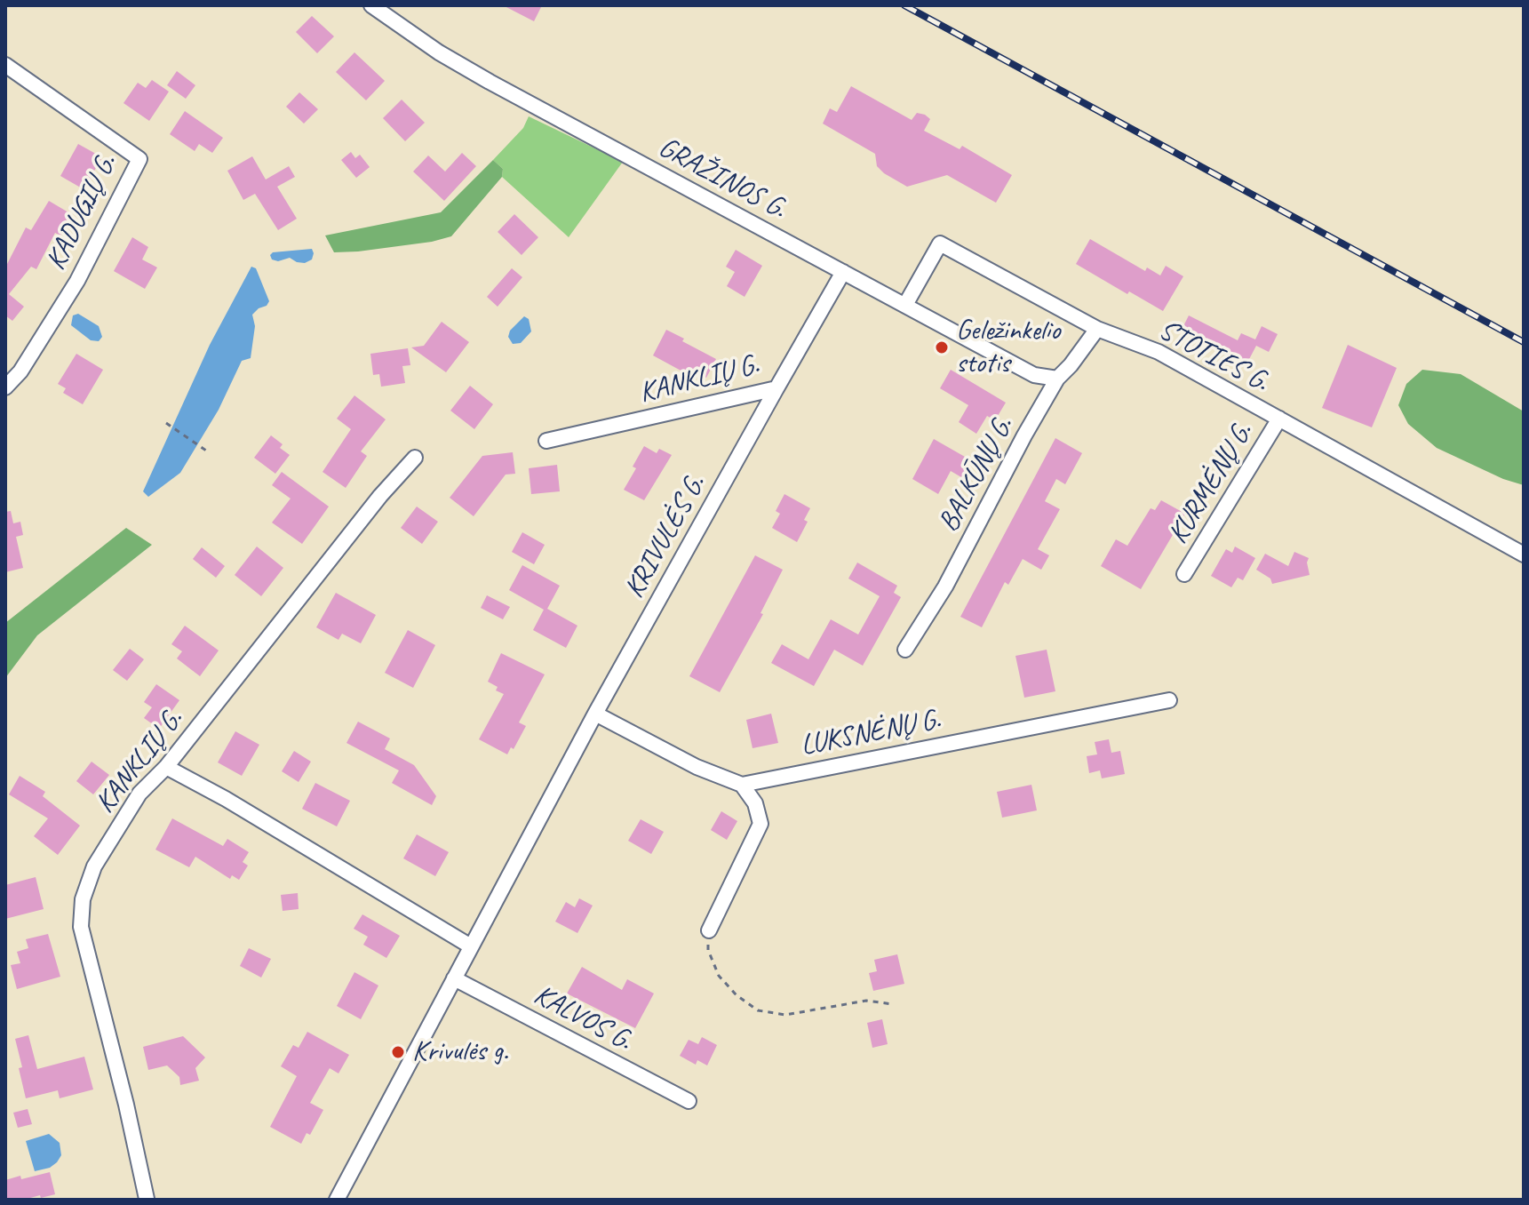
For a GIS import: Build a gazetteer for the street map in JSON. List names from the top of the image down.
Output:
{
  "streets": {
    "street": [
      "GRAŽINOS G.",
      "KADUGIŲ G.",
      "STOTIES G.",
      "KANKLIŲ G.",
      "BALKŪNŲ G.",
      "KURMĖNŲ G.",
      "KRIVULĖS G.",
      "LUKSNĖNŲ G.",
      "KALVOS G."
    ]
  },
  "crossings": [
    ["GRAŽINOS G.", "STOTIES G."],
    ["GRAŽINOS G.", "KANKLIŲ G."],
    ["GRAŽINOS G.", "BALKŪNŲ G."],
    ["STOTIES G.", "BALKŪNŲ G."],
    ["STOTIES G.", "KURMĖNŲ G."],
    ["KANKLIŲ G.", "KRIVULĖS G."],
    ["KRIVULĖS G.", "KALVOS G."]
  ],
  "places": ["Geležinkelio stotis", "Krivulės g."]
}
